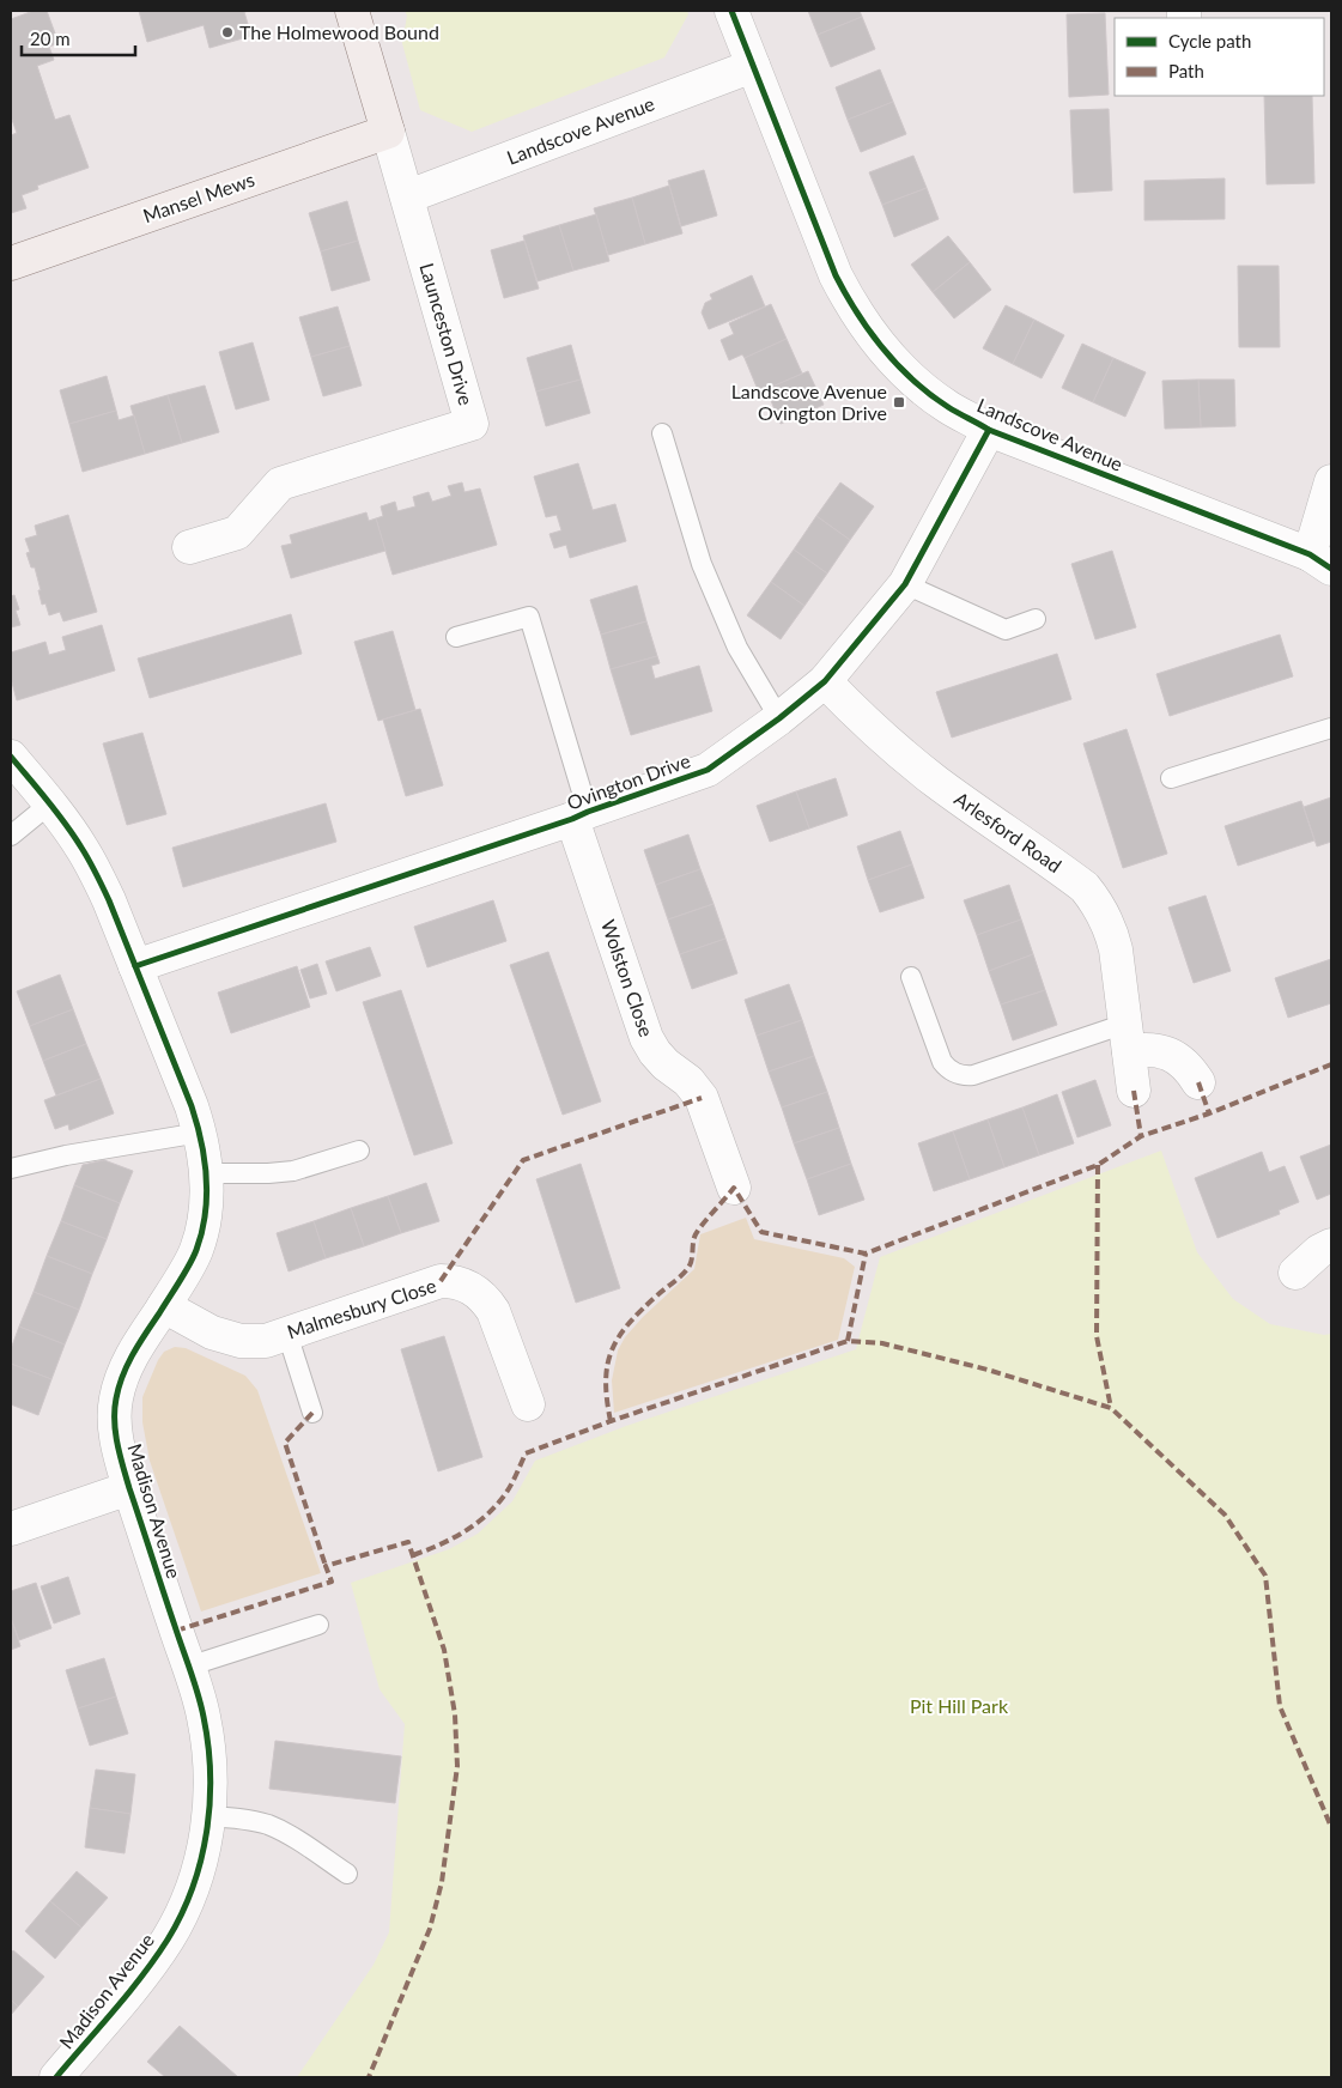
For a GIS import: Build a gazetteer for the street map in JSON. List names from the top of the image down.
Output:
{
  "streets": {
    "street": [
      "Landscove Avenue",
      "Mansel Mews",
      "Launceston Drive",
      "Ovington Drive",
      "Arlesford Road",
      "Wolston Close",
      "Malmesbury Close",
      "Madison Avenue"
    ]
  },
  "crossings": [
    ["Landscove Avenue", "Launceston Drive"],
    ["Landscove Avenue", "Ovington Drive"],
    ["Mansel Mews", "Launceston Drive"],
    ["Ovington Drive", "Arlesford Road"],
    ["Ovington Drive", "Wolston Close"],
    ["Ovington Drive", "Madison Avenue"],
    ["Malmesbury Close", "Madison Avenue"]
  ],
  "parks": ["Pit Hill Park"],
  "places": {
    "other": ["The Holmewood Bound"],
    "transit": ["Landscove Avenue Ovington Drive"]
  },
  "legend": ["Cycle path", "Path"],
  "scale_bar": "20 m"
}
